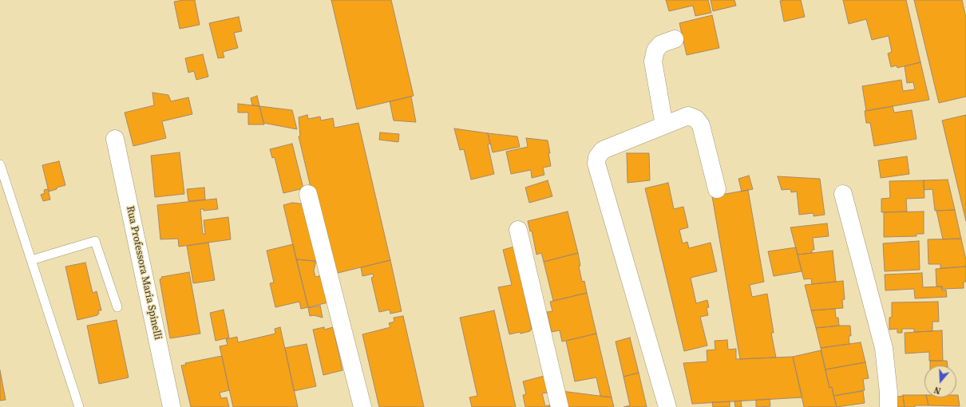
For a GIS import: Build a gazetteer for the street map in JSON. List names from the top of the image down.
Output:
{
  "streets": {
    "street": ["Rua Professora Maria Spinelli"]
  },
  "north": "bottom"
}
